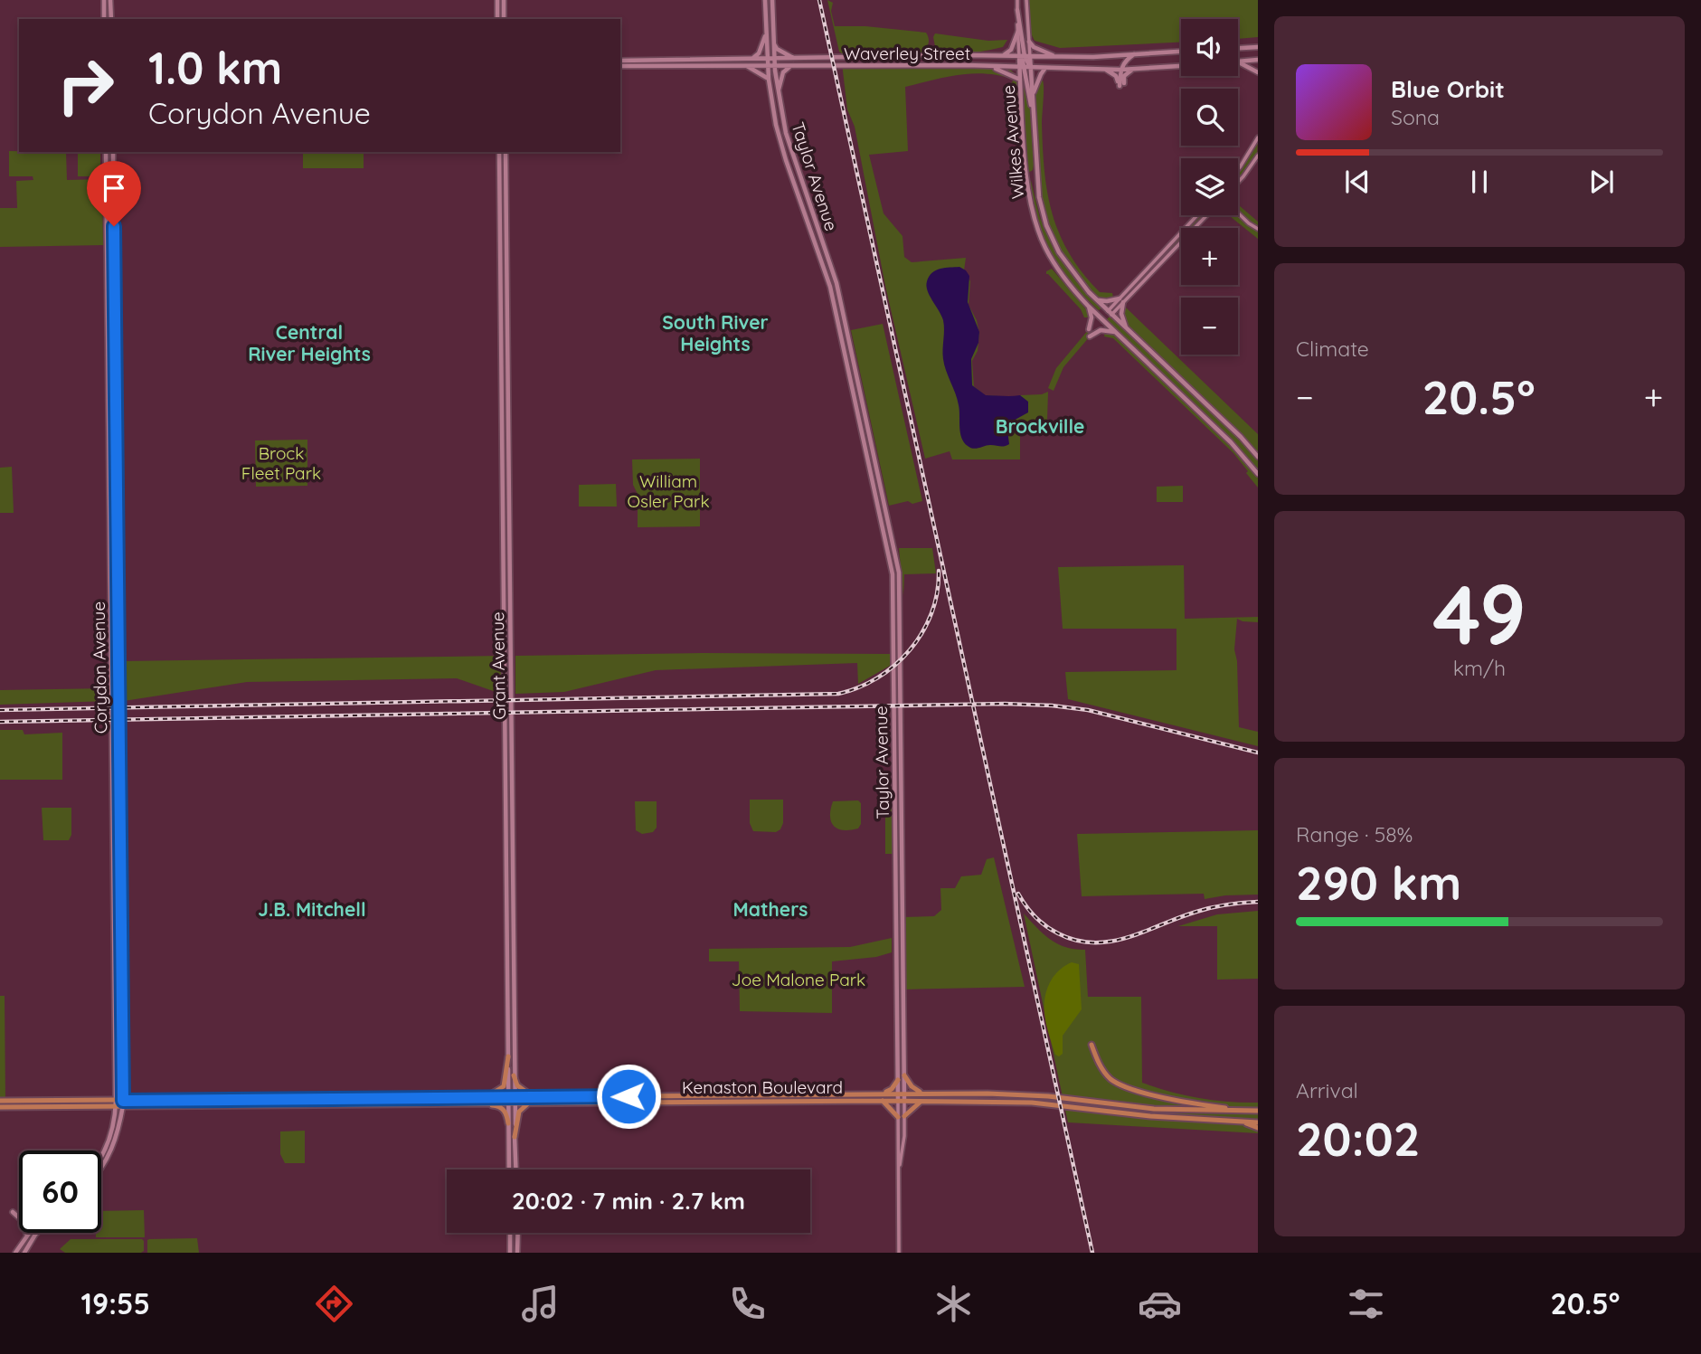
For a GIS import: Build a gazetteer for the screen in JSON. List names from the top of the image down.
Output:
{
  "streets": {
    "main road": [
      "Waverley Street",
      "Wilkes Avenue",
      "Taylor Avenue",
      "Grant Avenue",
      "Corydon Avenue",
      "Kenaston Boulevard"
    ]
  },
  "crossings": [
    ["Waverley Street", "Wilkes Avenue"],
    ["Waverley Street", "Taylor Avenue"],
    ["Taylor Avenue", "Kenaston Boulevard"],
    ["Grant Avenue", "Kenaston Boulevard"],
    ["Corydon Avenue", "Kenaston Boulevard"]
  ],
  "districts": [
    "South River Heights",
    "Central River Heights",
    "Brockville",
    "J.B. Mitchell",
    "Mathers"
  ],
  "parks": ["Brock Fleet Park", "William Osler Park", "Joe Malone Park"],
  "page": {
    "map_buttons": ["+", "−"],
    "turn": ["1.0 km", "Corydon Avenue"],
    "song": ["Blue Orbit", "Sona"],
    "tile": [
      "Climate",
      ["49", "km/h"],
      ["Range · 58%", "290 km"],
      ["Arrival", "20:02"]
    ],
    "heat": ["−", "20.5°", "+"],
    "limit": "60",
    "trip": "20:02 · 7 min · 2.7 km",
    "tabs": ["19:55", "20.5°"]
  }
}
